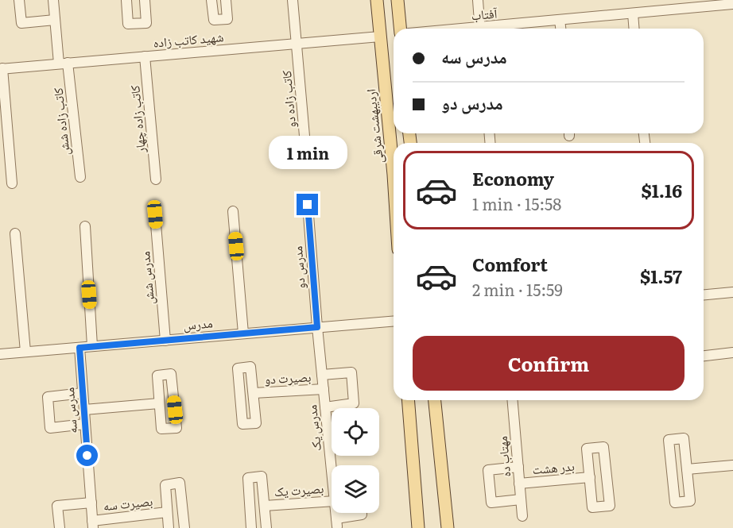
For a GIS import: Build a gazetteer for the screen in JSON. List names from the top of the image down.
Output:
{
  "streets": {
    "main road": ["اردیبهشت شرقی"],
    "street": [
      "آفتاب",
      "شهید کاتب زاده",
      "کاتب زاده دو",
      "کاتب زاده چهار",
      "کاتب زاده شش",
      "مدرس دو",
      "مدرس شش",
      "مدرس",
      "بصیرت دو",
      "مدرس سه",
      "مدرس یک",
      "مهتاب ده",
      "بدر هشت",
      "بصیرت یک",
      "بصیرت سه"
    ]
  },
  "crossings": [
    ["شهید کاتب زاده", "کاتب زاده دو"],
    ["شهید کاتب زاده", "کاتب زاده چهار"],
    ["شهید کاتب زاده", "کاتب زاده شش"],
    ["شهید کاتب زاده", "اردیبهشت شرقی"],
    ["مدرس دو", "مدرس"],
    ["مدرس دو", "مدرس یک"],
    ["مدرس شش", "مدرس"],
    ["مدرس", "مدرس سه"],
    ["مدرس", "مدرس یک"],
    ["بصیرت دو", "مدرس یک"],
    ["مدرس سه", "بصیرت سه"],
    ["مهتاب ده", "بدر هشت"]
  ],
  "page": {
    "banner": ["مدرس سه", "مدرس دو"],
    "bubble": "1 min",
    "list": [
      {
        "name": "Economy",
        "note": "1 min · 15:58",
        "value": "$1.16"
      },
      {
        "name": "Comfort",
        "note": "2 min · 15:59",
        "value": "$1.57"
      }
    ],
    "buttons": "Confirm"
  }
}
